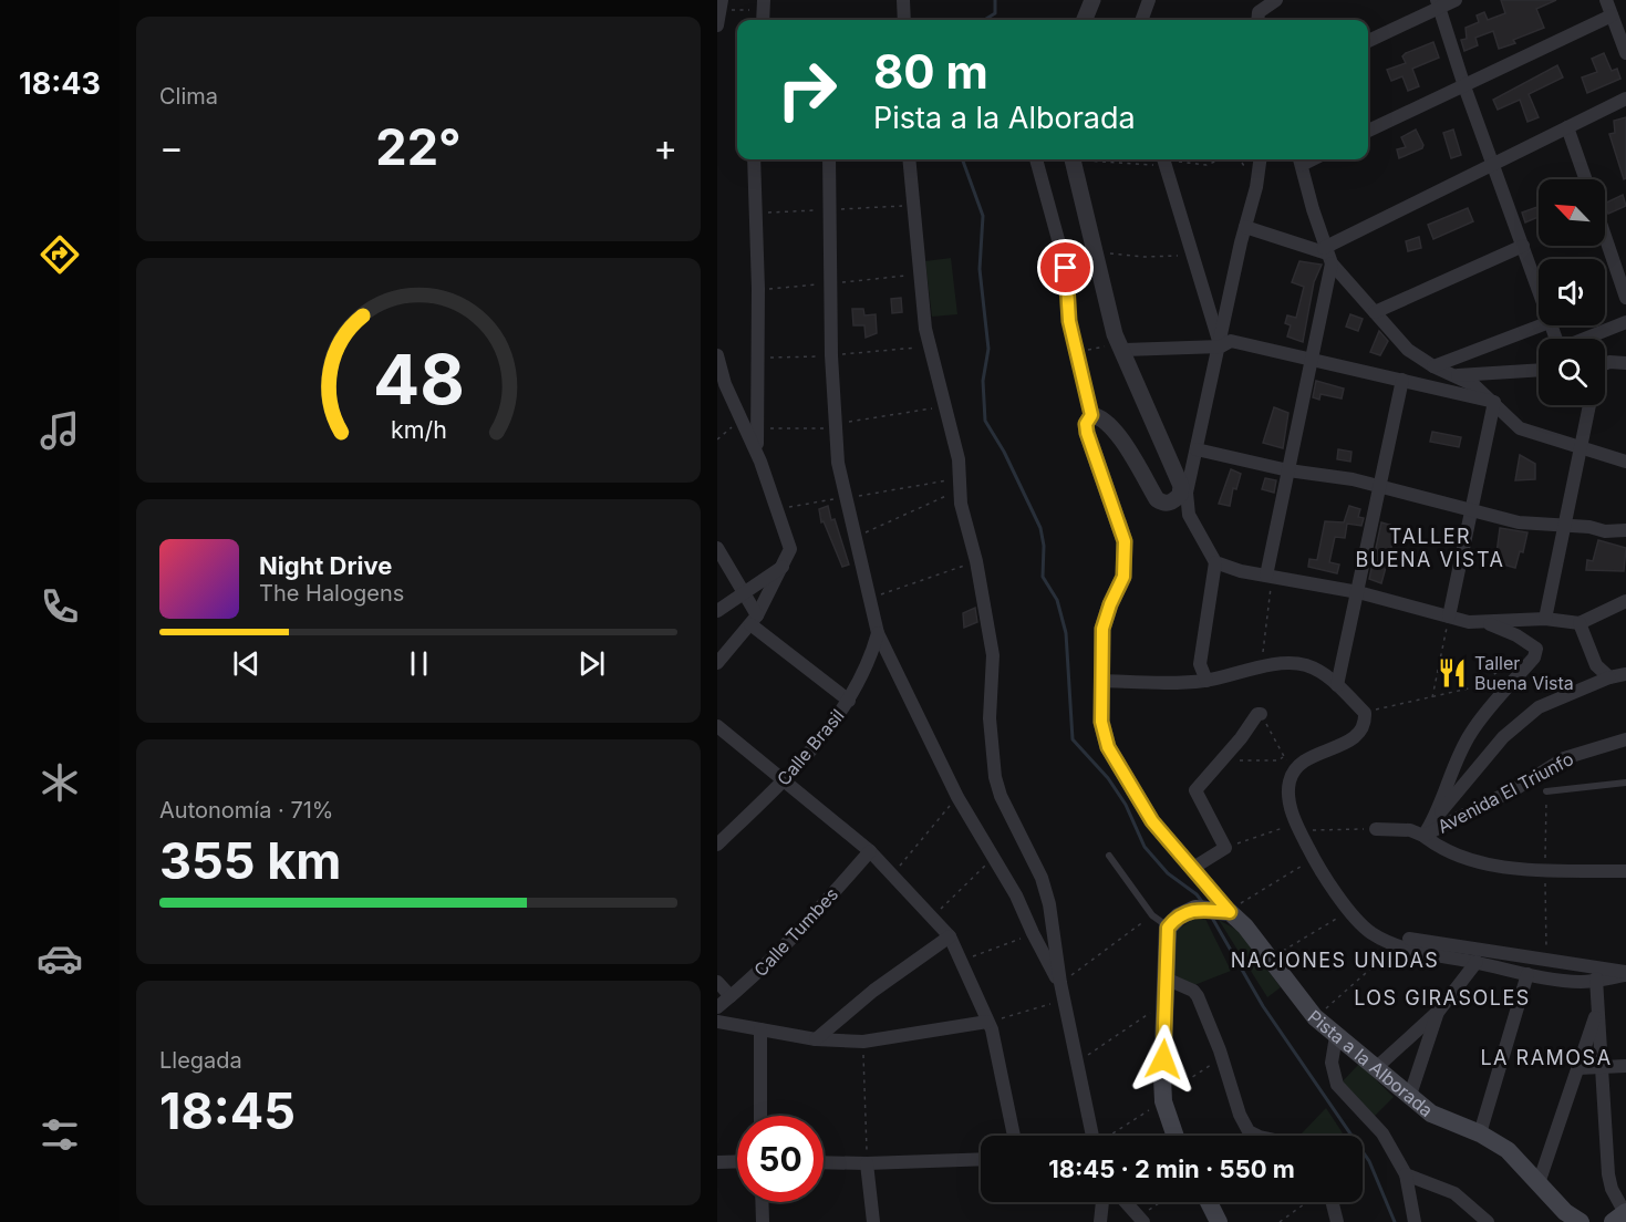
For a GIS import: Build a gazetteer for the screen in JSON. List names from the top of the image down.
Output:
{
  "streets": {
    "main road": ["Pista a la Alborada"],
    "street": ["Calle Brasil", "Avenida El Triunfo", "Calle Tumbes"]
  },
  "districts": [
    "TALLER BUENA VISTA",
    "NACIONES UNIDAS",
    "LOS GIRASOLES",
    "LA RAMOSA"
  ],
  "places": {
    "restaurant": ["Taller Buena Vista"]
  },
  "north": "top left",
  "page": {
    "tabs": "18:43",
    "tile": [
      "Clima",
      ["Autonomía · 71%", "355 km"],
      ["Llegada", "18:45"]
    ],
    "turn": ["80 m", "Pista a la Alborada"],
    "heat": ["−", "22°", "+"],
    "song": ["Night Drive", "The Halogens"],
    "limit": "50",
    "trip": "18:45 · 2 min · 550 m",
    "gauge": ["48", "km/h"]
  }
}
